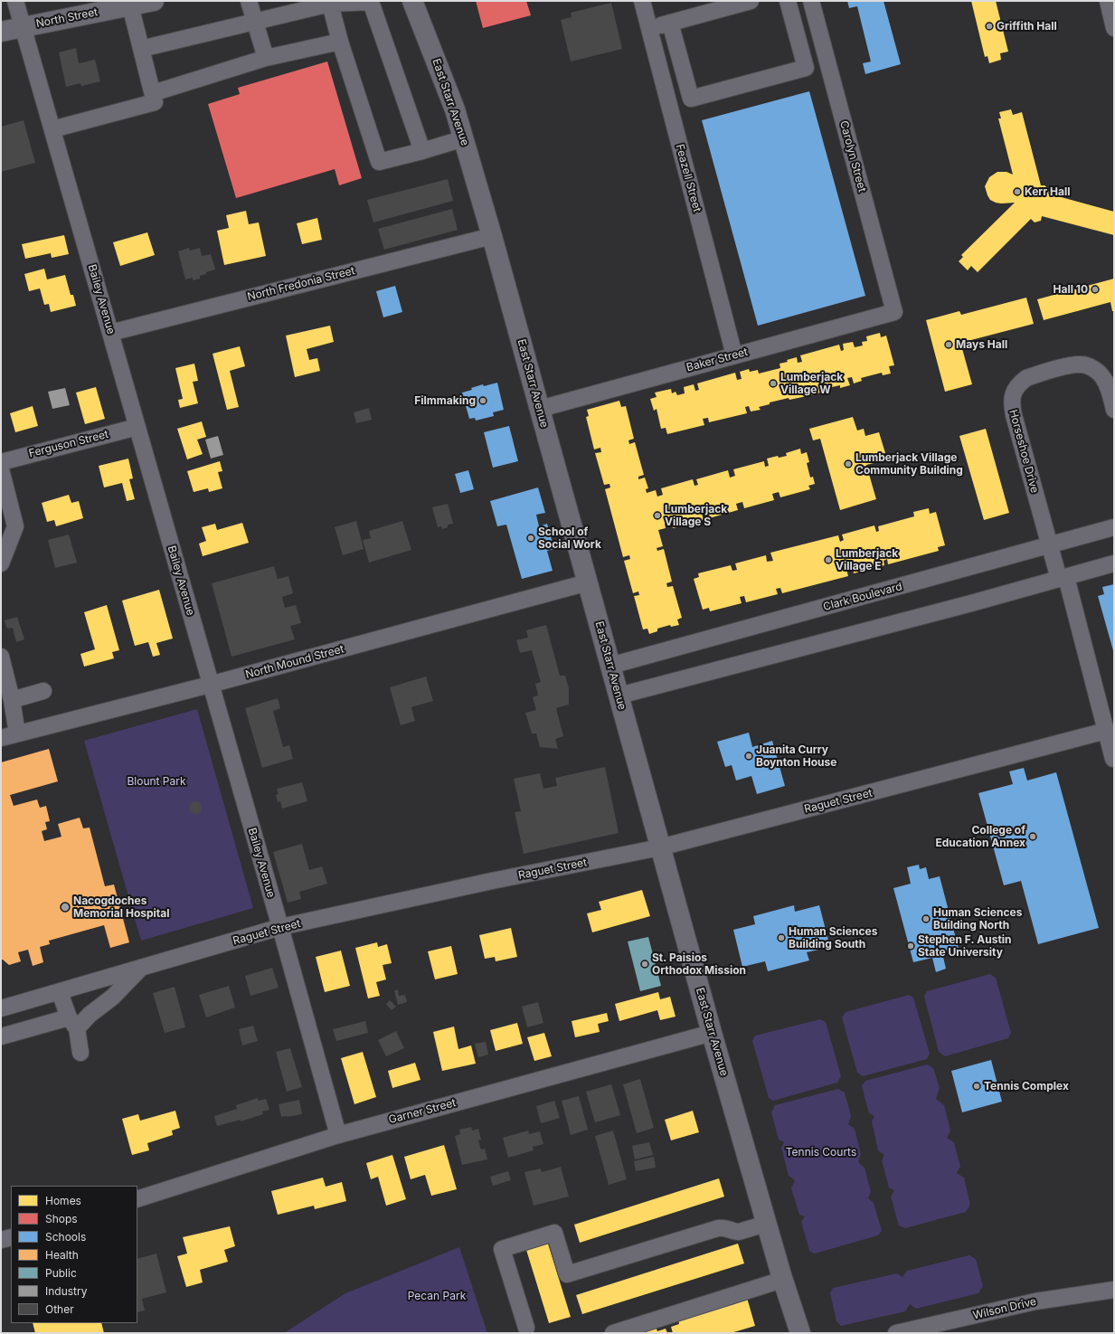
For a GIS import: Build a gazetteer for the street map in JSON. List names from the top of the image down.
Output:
{
  "streets": {
    "main road": ["North Street", "East Starr Avenue"],
    "street": [
      "Carolyn Street",
      "Feazell Street",
      "North Fredonia Street",
      "Bailey Avenue",
      "Baker Street",
      "Ferguson Street",
      "Horseshoe Drive",
      "Clark Boulevard",
      "North Mound Street",
      "Raguet Street",
      "Garner Street",
      "Wilson Drive"
    ]
  },
  "crossings": [
    ["North Street", "Bailey Avenue"],
    ["East Starr Avenue", "North Fredonia Street"],
    ["East Starr Avenue", "Baker Street"],
    ["East Starr Avenue", "Clark Boulevard"],
    ["East Starr Avenue", "North Mound Street"],
    ["East Starr Avenue", "Raguet Street"],
    ["East Starr Avenue", "Garner Street"],
    ["Carolyn Street", "Baker Street"],
    ["Feazell Street", "Baker Street"],
    ["North Fredonia Street", "Bailey Avenue"],
    ["Bailey Avenue", "Ferguson Street"],
    ["Bailey Avenue", "North Mound Street"],
    ["Bailey Avenue", "Raguet Street"],
    ["Bailey Avenue", "Garner Street"],
    ["Horseshoe Drive", "Clark Boulevard"],
    ["Horseshoe Drive", "Raguet Street"]
  ],
  "parks": ["Blount Park", "Tennis Courts", "Pecan Park"],
  "places": [
    "Griffith Hall",
    "Kerr Hall",
    "Hall 10",
    "Mays Hall",
    "Lumberjack Village W",
    "Filmmaking",
    "Lumberjack Village Community Building",
    "Lumberjack Village S",
    "School of Social Work",
    "Lumberjack Village E",
    "Juanita Curry Boynton House",
    "College of Education Annex",
    "Nacogdoches Memorial Hospital",
    "Human Sciences Building North",
    "Human Sciences Building South",
    "Stephen F. Austin State University",
    "St. Paisios Orthodox Mission",
    "Tennis Complex"
  ],
  "legend": [
    "Homes",
    "Shops",
    "Schools",
    "Health",
    "Public",
    "Industry",
    "Other"
  ]
}
